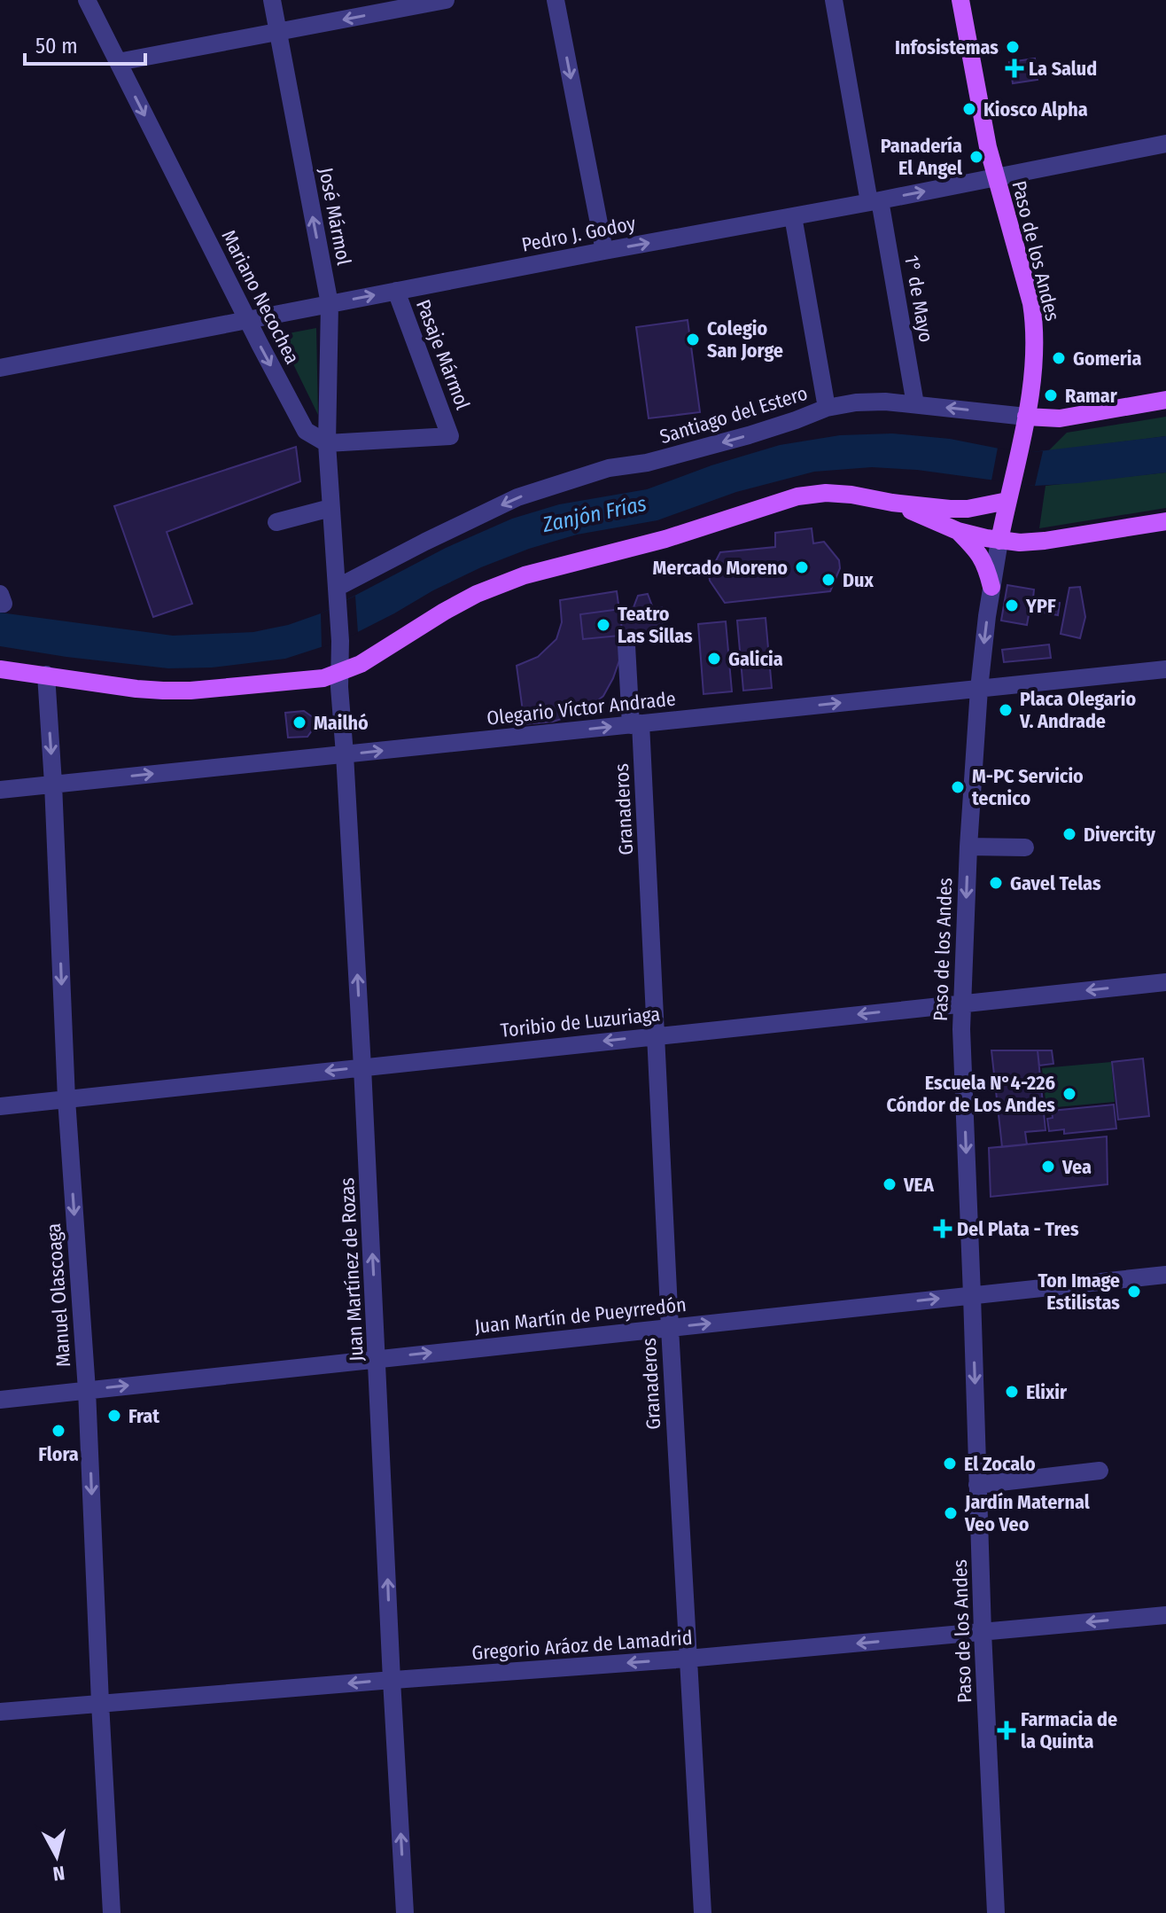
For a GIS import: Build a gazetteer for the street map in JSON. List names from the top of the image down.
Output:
{
  "streets": {
    "main road": ["Paso de los Andes", "Santiago del Estero"],
    "street": [
      "José Mármol",
      "Pedro J. Godoy",
      "Mariano Necochea",
      "1° de Mayo",
      "Pasaje Mármol",
      "Olegario Víctor Andrade",
      "Granaderos",
      "Toribio de Luzuriaga",
      "Juan Martínez de Rozas",
      "Manuel Olascoaga",
      "Juan Martín de Pueyrredón",
      "Gregorio Aráoz de Lamadrid"
    ]
  },
  "crossings": [
    ["José Mármol", "Pedro J. Godoy"],
    ["José Mármol", "Mariano Necochea"],
    ["José Mármol", "Pasaje Mármol"],
    ["Pedro J. Godoy", "Paso de los Andes"],
    ["Pedro J. Godoy", "Mariano Necochea"],
    ["Pedro J. Godoy", "1° de Mayo"],
    ["Pedro J. Godoy", "Pasaje Mármol"],
    ["Paso de los Andes", "Santiago del Estero"],
    ["Paso de los Andes", "Olegario Víctor Andrade"],
    ["Paso de los Andes", "Toribio de Luzuriaga"],
    ["Paso de los Andes", "Juan Martín de Pueyrredón"],
    ["Paso de los Andes", "Gregorio Aráoz de Lamadrid"],
    ["Mariano Necochea", "Pasaje Mármol"],
    ["1° de Mayo", "Santiago del Estero"],
    ["Santiago del Estero", "Juan Martínez de Rozas"],
    ["Olegario Víctor Andrade", "Granaderos"],
    ["Olegario Víctor Andrade", "Juan Martínez de Rozas"],
    ["Olegario Víctor Andrade", "Manuel Olascoaga"],
    ["Granaderos", "Toribio de Luzuriaga"],
    ["Granaderos", "Juan Martín de Pueyrredón"],
    ["Granaderos", "Gregorio Aráoz de Lamadrid"],
    ["Toribio de Luzuriaga", "Juan Martínez de Rozas"],
    ["Toribio de Luzuriaga", "Manuel Olascoaga"],
    ["Juan Martínez de Rozas", "Juan Martín de Pueyrredón"],
    ["Juan Martínez de Rozas", "Gregorio Aráoz de Lamadrid"],
    ["Manuel Olascoaga", "Juan Martín de Pueyrredón"],
    ["Manuel Olascoaga", "Gregorio Aráoz de Lamadrid"]
  ],
  "one_way": [
    "José Mármol",
    "Paso de los Andes",
    "Mariano Necochea",
    "Olegario Víctor Andrade",
    "Toribio de Luzuriaga",
    "Juan Martínez de Rozas",
    "Manuel Olascoaga",
    "Juan Martín de Pueyrredón",
    "Gregorio Aráoz de Lamadrid"
  ],
  "water": ["Zanjón Frías"],
  "places": {
    "other": [
      "Infosistemas",
      "Kiosco Alpha",
      "Panadería El Angel",
      "Colegio San Jorge",
      "Gomeria",
      "Ramar",
      "Mercado Moreno",
      "Dux",
      "YPF",
      "Teatro Las Sillas",
      "Galicia",
      "Placa Olegario V. Andrade",
      "Mailhó",
      "M-PC Servicio tecnico",
      "Divercity",
      "Gavel Telas",
      "Escuela N°4-226 Cóndor de Los Andes",
      "Vea",
      "VEA",
      "Ton Image Estilistas",
      "Elixir",
      "Frat",
      "Flora",
      "El Zocalo",
      "Jardín Maternal Veo Veo"
    ],
    "health": ["La Salud", "Del Plata - Tres", "Farmacia de la Quinta"]
  },
  "scale_bar": "50 m",
  "north": "bottom"
}
